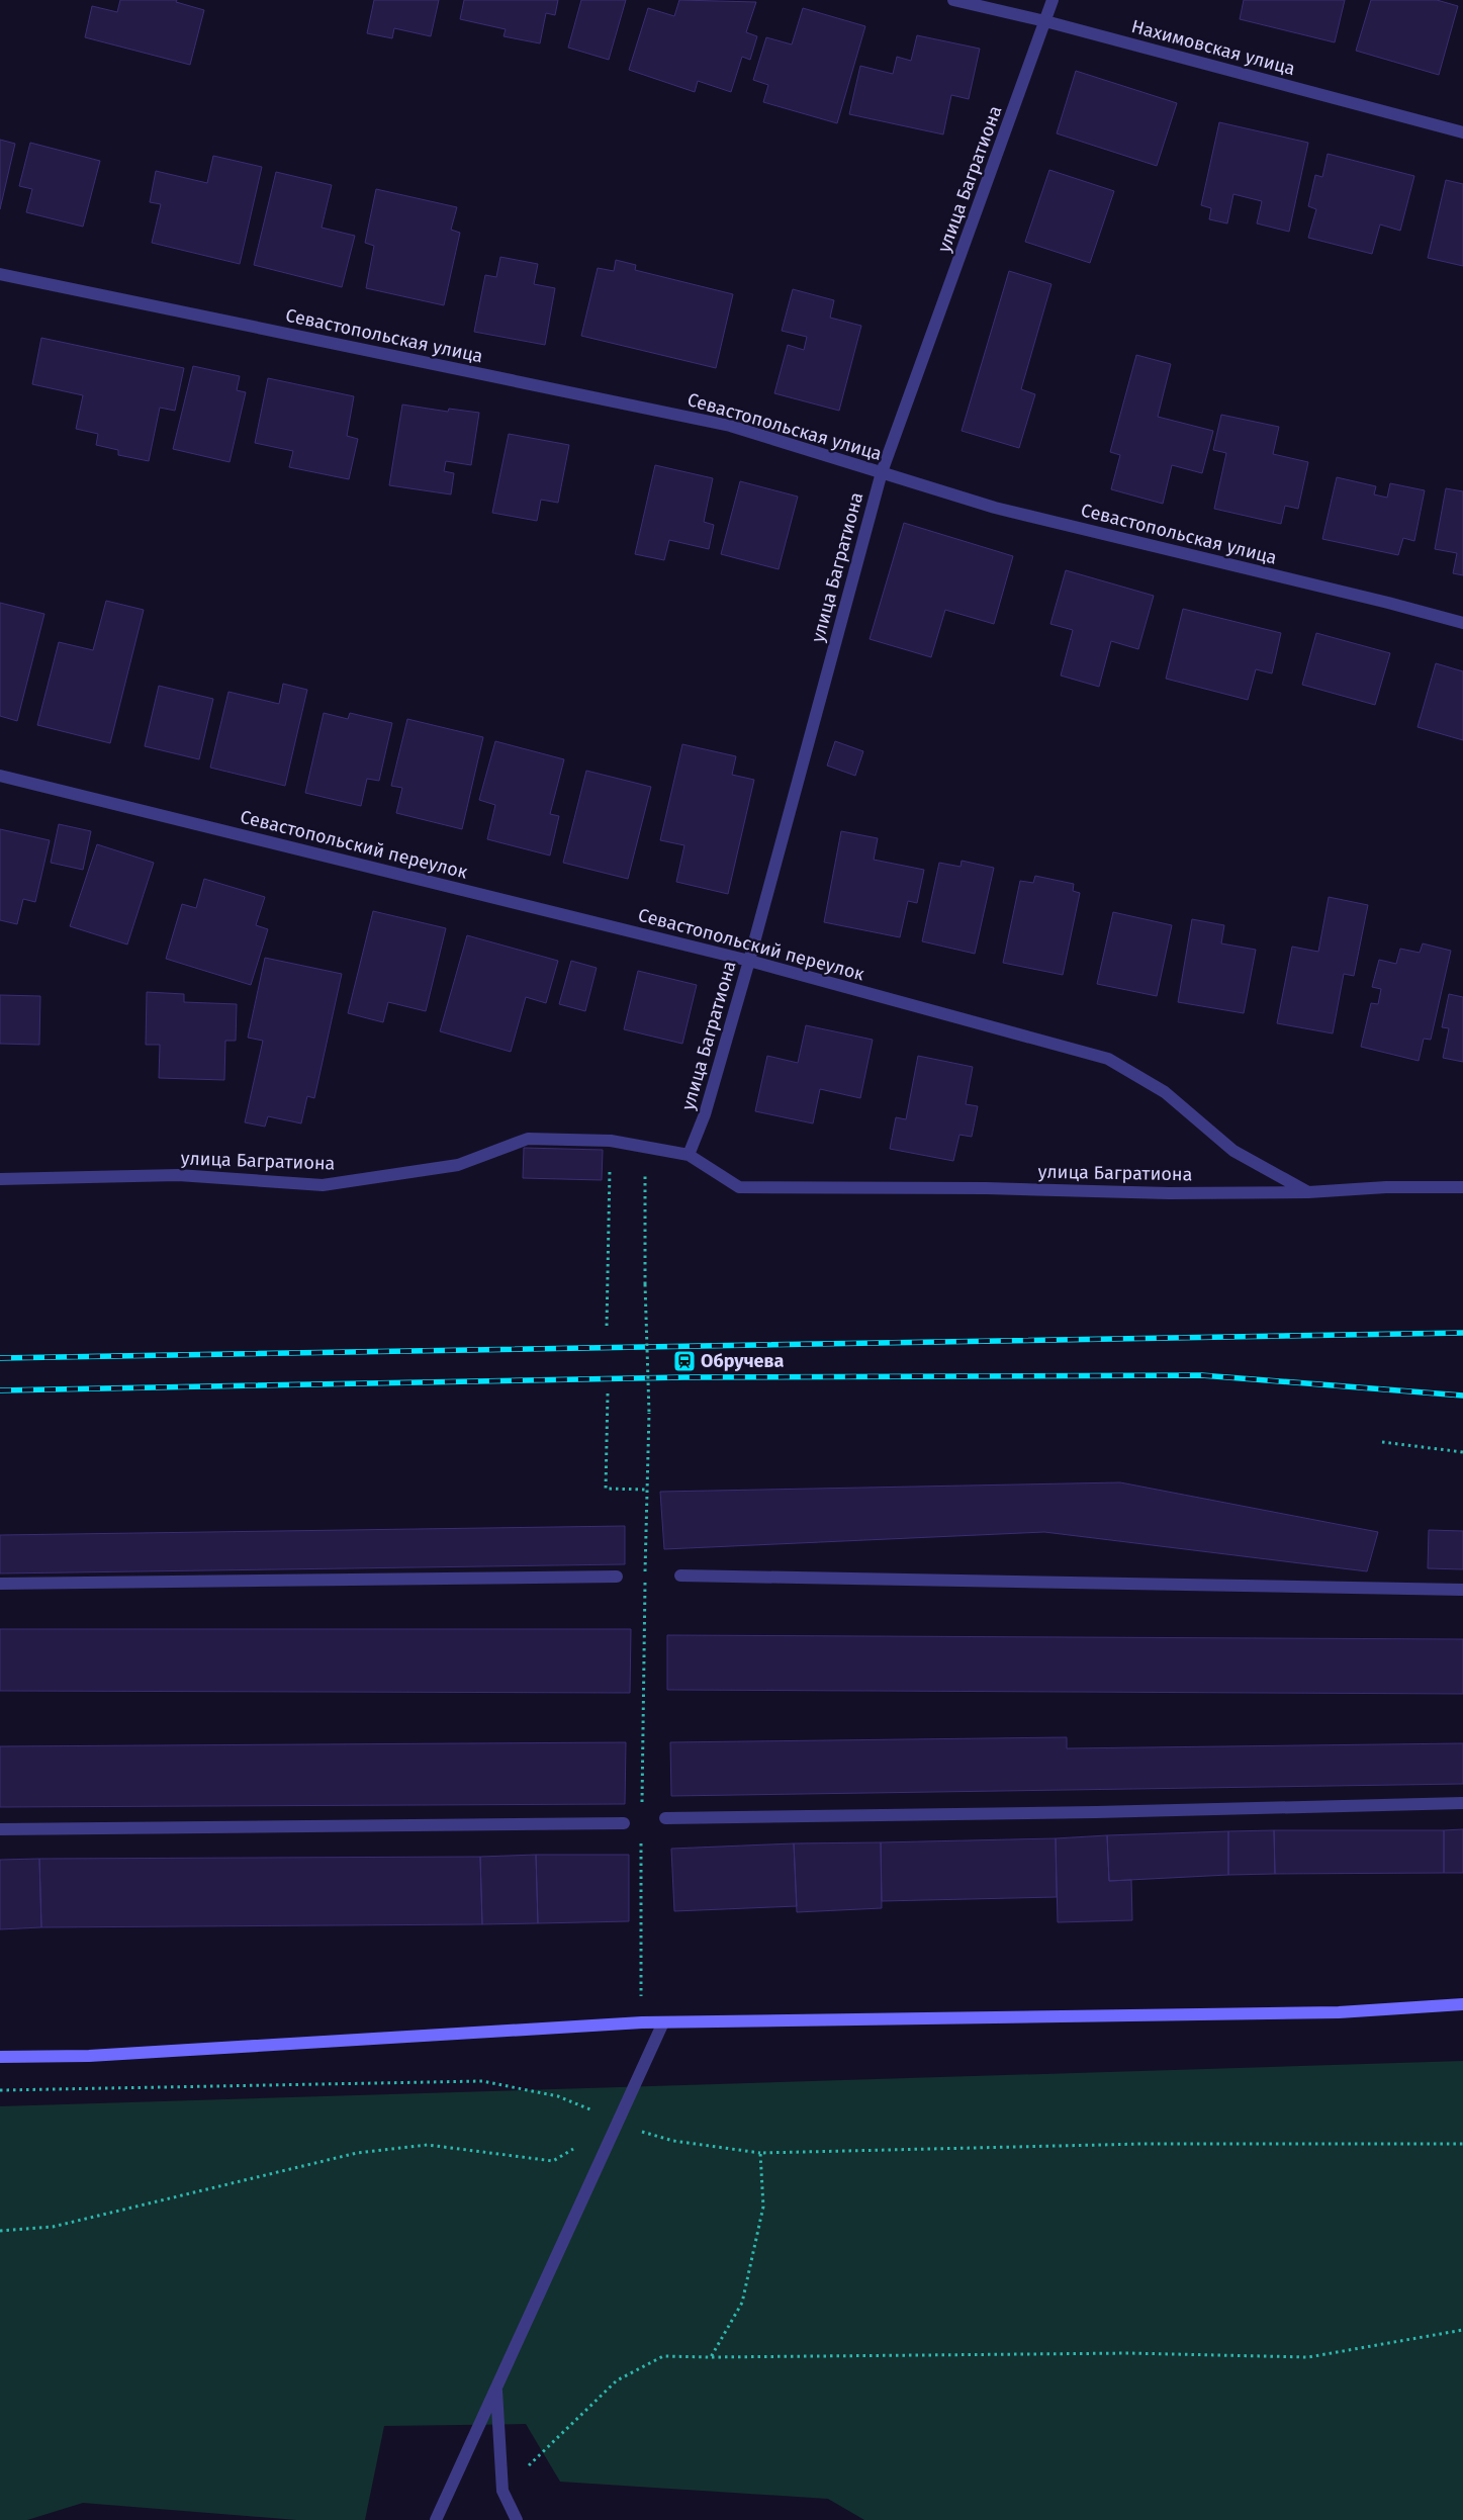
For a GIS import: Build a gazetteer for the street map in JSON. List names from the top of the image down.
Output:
{
  "streets": {
    "street": [
      "Нахимовская улица",
      "улица Багратиона",
      "Севастопольская улица",
      "Севастопольский переулок"
    ]
  },
  "crossings": [
    ["Нахимовская улица", "улица Багратиона"],
    ["улица Багратиона", "Севастопольская улица"],
    ["улица Багратиона", "Севастопольский переулок"]
  ],
  "places": {
    "station": ["Обручева"]
  }
}
